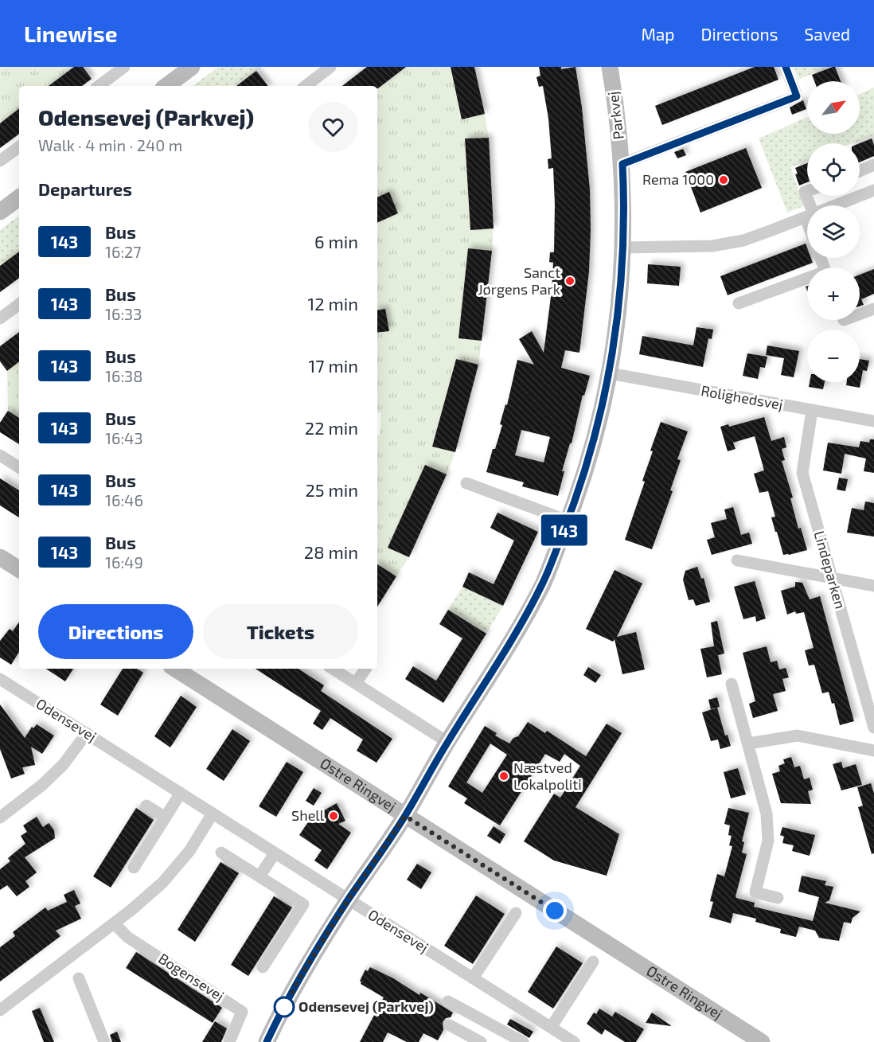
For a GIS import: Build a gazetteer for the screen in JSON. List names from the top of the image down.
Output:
{
  "streets": {
    "street": [
      "Parkvej",
      "Rolighedsvej",
      "Lindeparken",
      "Odensevej",
      "Østre Ringvej",
      "Bogensevej"
    ]
  },
  "crossings": [
    ["Parkvej", "Rolighedsvej"],
    ["Parkvej", "Odensevej"],
    ["Parkvej", "Østre Ringvej"],
    ["Rolighedsvej", "Lindeparken"]
  ],
  "places": [
    "Rema 1000",
    "Sanct Jørgens Park",
    "Næstved Lokalpoliti",
    "Shell",
    "Odensevej (Parkvej)"
  ],
  "lines": ["bus line 143"],
  "north": "top right",
  "page": {
    "header": "Linewise",
    "nav": ["Map", "Directions", "Saved"],
    "on_map": "143",
    "map_buttons": ["+", "−"],
    "heading": [
      ["Odensevej (Parkvej)", "Walk · 4 min · 240 m"],
      "Departures"
    ],
    "list": [
      {
        "mark": "143",
        "name": "Bus",
        "note": "16:27",
        "value": "6 min"
      },
      {
        "mark": "143",
        "name": "Bus",
        "note": "16:33",
        "value": "12 min"
      },
      {
        "mark": "143",
        "name": "Bus",
        "note": "16:38",
        "value": "17 min"
      },
      {
        "mark": "143",
        "name": "Bus",
        "note": "16:43",
        "value": "22 min"
      },
      {
        "mark": "143",
        "name": "Bus",
        "note": "16:46",
        "value": "25 min"
      },
      {
        "mark": "143",
        "name": "Bus",
        "note": "16:49",
        "value": "28 min"
      }
    ],
    "buttons": ["Directions", "Tickets"]
  }
}
